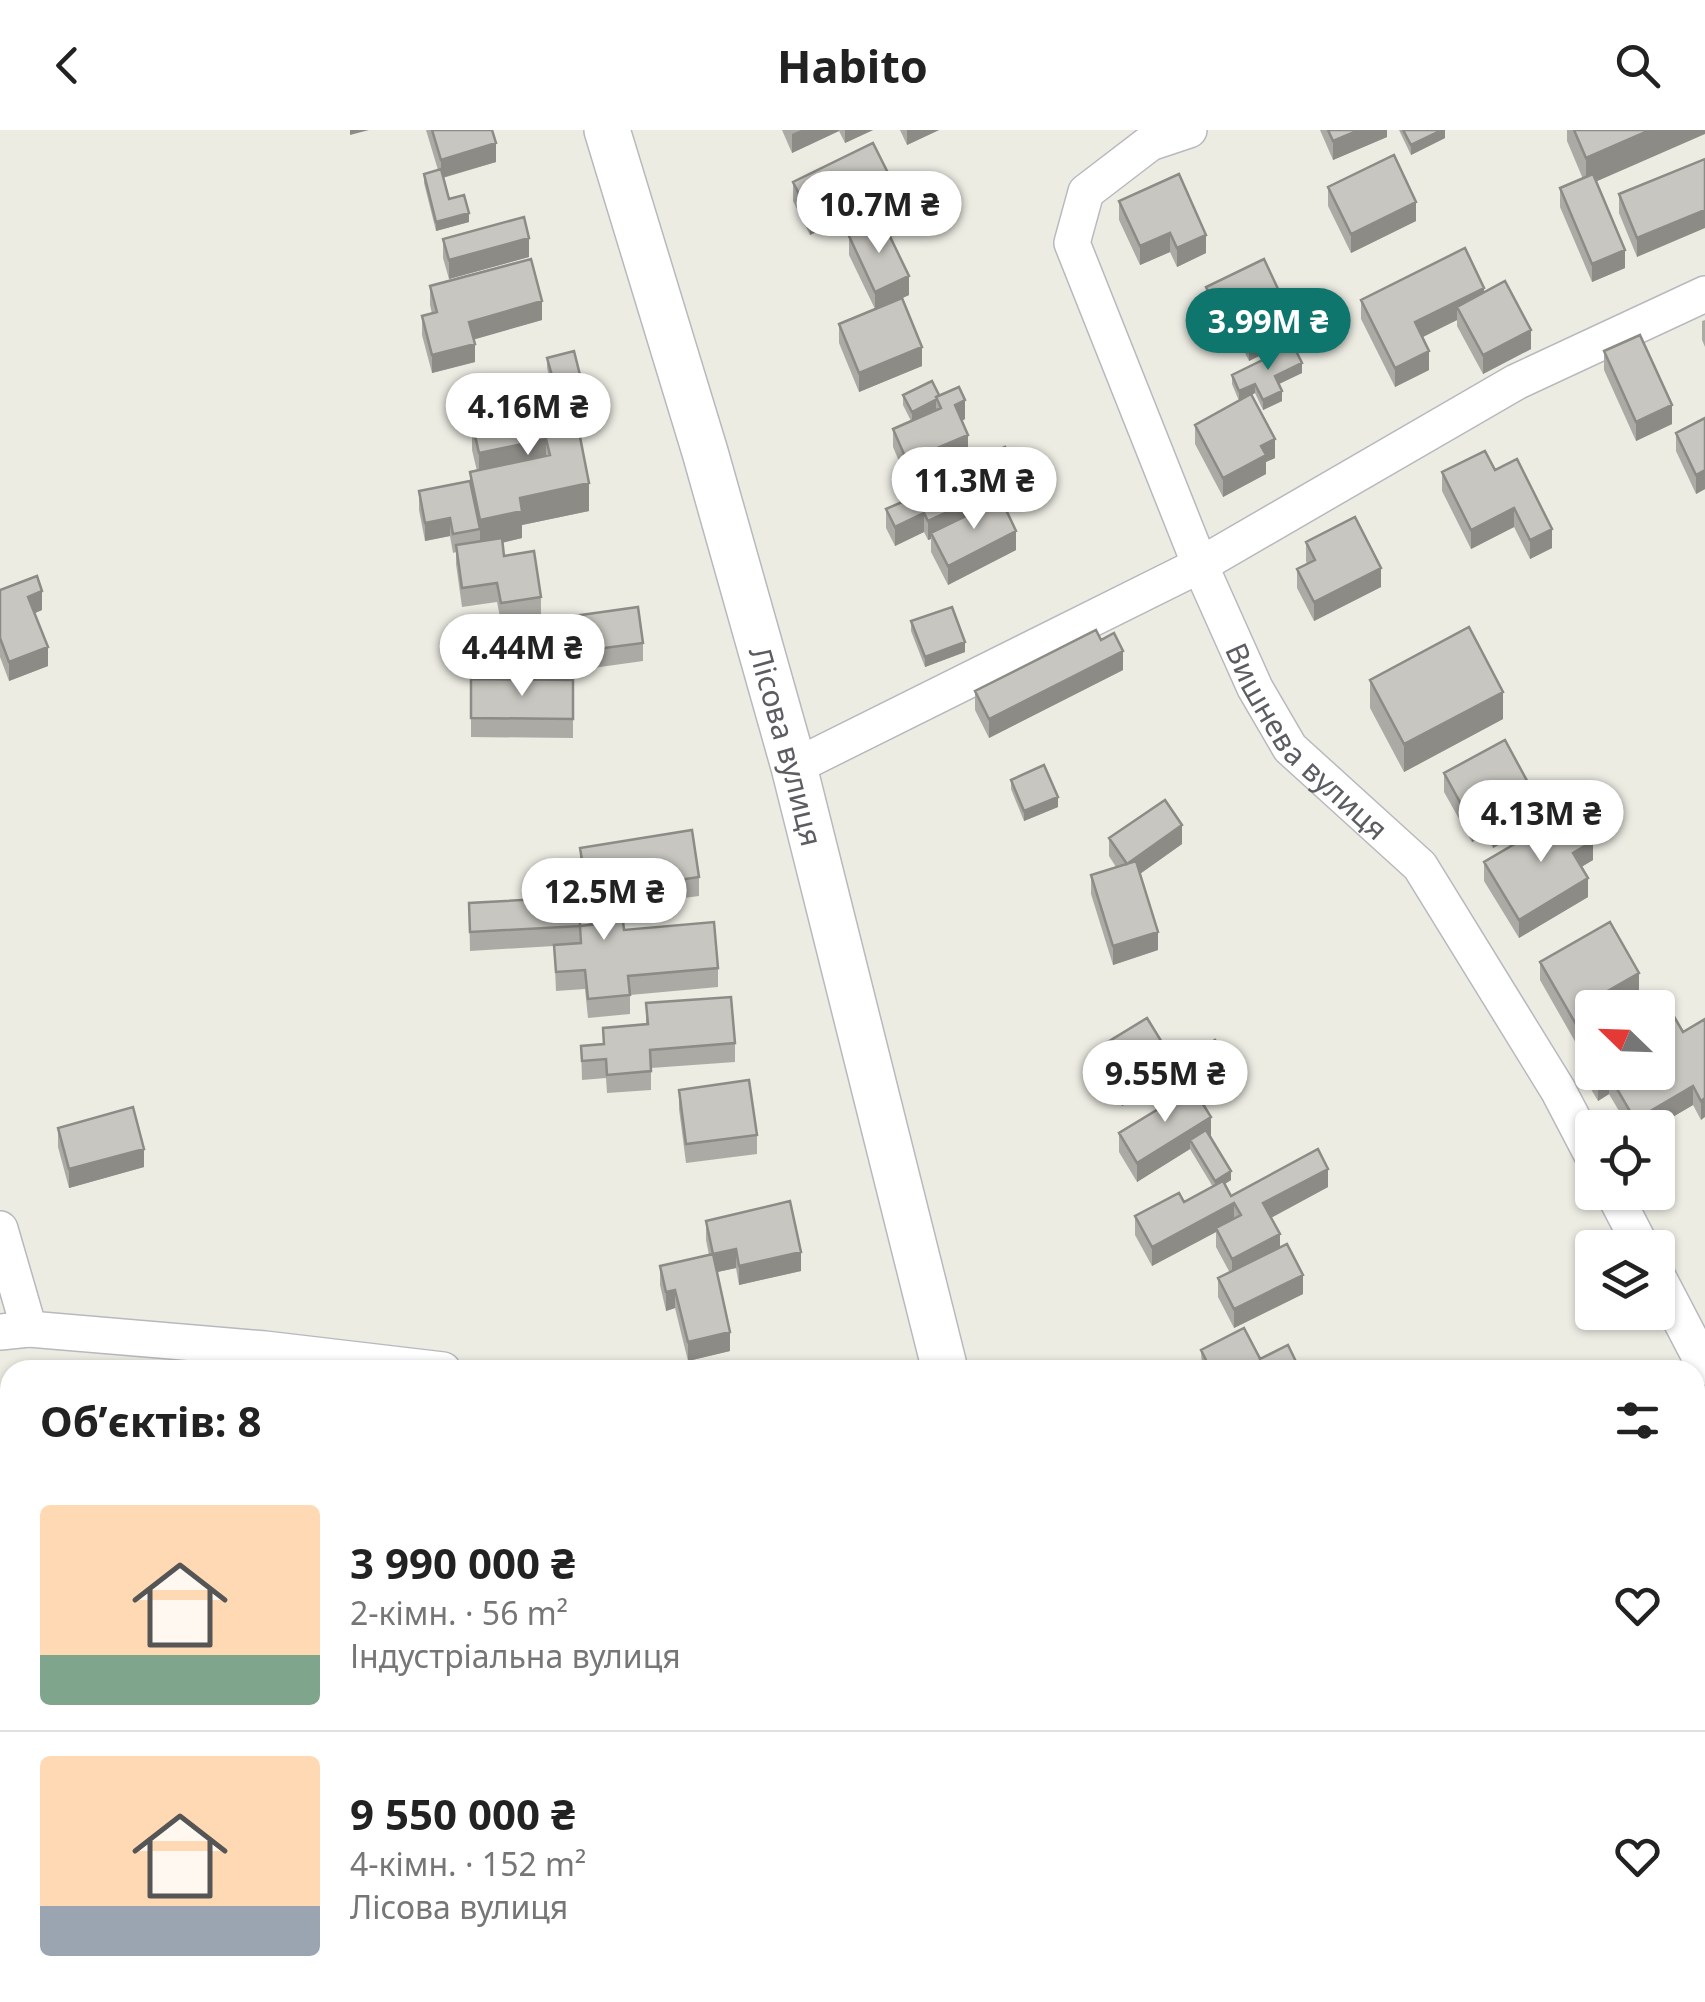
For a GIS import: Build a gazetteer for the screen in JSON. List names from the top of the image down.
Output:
{
  "streets": {
    "street": ["Вишнева вулиця", "Лісова вулиця"]
  },
  "north": "top left",
  "page": {
    "header": "Habito",
    "price": [
      "10.7M ₴",
      "3.99M ₴",
      "4.16M ₴",
      "11.3M ₴",
      "4.44M ₴",
      "4.13M ₴",
      "12.5M ₴",
      "9.55M ₴"
    ],
    "heading": "Об’єктів: 8",
    "list": [
      {
        "name": "3 990 000 ₴",
        "note": "2-кімн. · 56 m² · Індустріальна вулиця"
      },
      {
        "name": "9 550 000 ₴",
        "note": "4-кімн. · 152 m² · Лісова вулиця"
      }
    ]
  }
}
